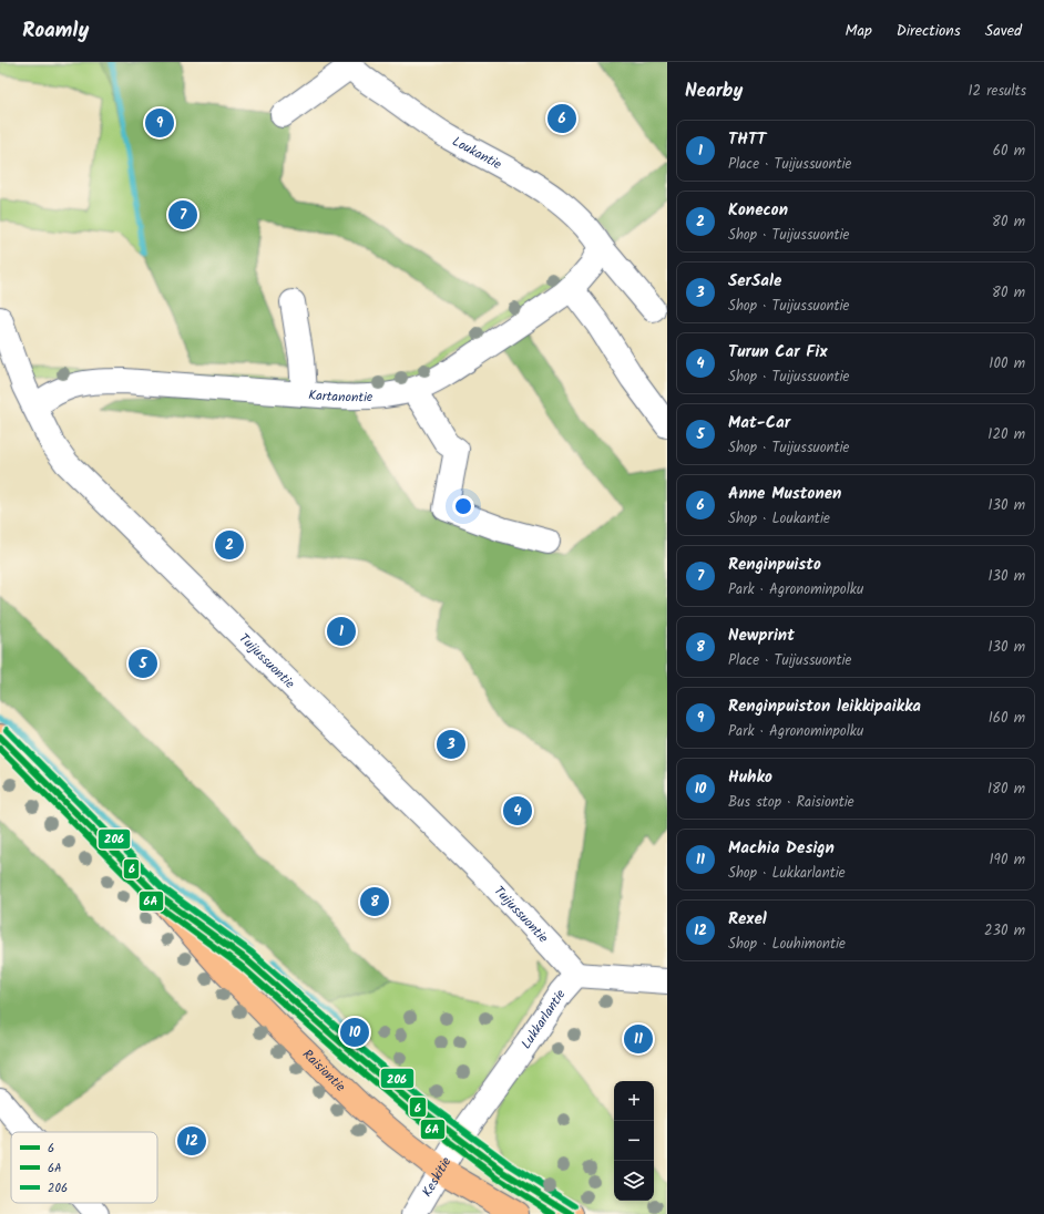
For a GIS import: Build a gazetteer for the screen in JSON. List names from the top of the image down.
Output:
{
  "streets": {
    "main road": ["Raisiontie"],
    "street": [
      "Loukantie",
      "Kartanontie",
      "Tuijussuontie",
      "Lukkarlantie",
      "Keskitie"
    ]
  },
  "crossings": [
    ["Loukantie", "Kartanontie"],
    ["Kartanontie", "Tuijussuontie"],
    ["Tuijussuontie", "Lukkarlantie"],
    ["Lukkarlantie", "Raisiontie"],
    ["Lukkarlantie", "Keskitie"],
    ["Raisiontie", "Keskitie"]
  ],
  "lines": ["transit line 206", "transit line 6", "transit line 6A"],
  "legend": ["6", "6A", "206"],
  "page": {
    "header": "Roamly",
    "nav": ["Map", "Directions", "Saved"],
    "heading": ["Nearby", "12 results"],
    "pins": [
      "6",
      "9",
      "7",
      "2",
      "1",
      "5",
      "3",
      "4",
      "8",
      "10",
      "11",
      "12"
    ],
    "list": [
      {
        "mark": "1",
        "name": "THTT",
        "note": "Place · Tuijussuontie",
        "value": "60 m"
      },
      {
        "mark": "2",
        "name": "Konecon",
        "note": "Shop · Tuijussuontie",
        "value": "80 m"
      },
      {
        "mark": "3",
        "name": "SerSale",
        "note": "Shop · Tuijussuontie",
        "value": "80 m"
      },
      {
        "mark": "4",
        "name": "Turun Car Fix",
        "note": "Shop · Tuijussuontie",
        "value": "100 m"
      },
      {
        "mark": "5",
        "name": "Mat-Car",
        "note": "Shop · Tuijussuontie",
        "value": "120 m"
      },
      {
        "mark": "6",
        "name": "Anne Mustonen",
        "note": "Shop · Loukantie",
        "value": "130 m"
      },
      {
        "mark": "7",
        "name": "Renginpuisto",
        "note": "Park · Agronominpolku",
        "value": "130 m"
      },
      {
        "mark": "8",
        "name": "Newprint",
        "note": "Place · Tuijussuontie",
        "value": "130 m"
      },
      {
        "mark": "9",
        "name": "Renginpuiston leikkipaikka",
        "note": "Park · Agronominpolku",
        "value": "160 m"
      },
      {
        "mark": "10",
        "name": "Huhko",
        "note": "Bus stop · Raisiontie",
        "value": "180 m"
      },
      {
        "mark": "11",
        "name": "Machia Design",
        "note": "Shop · Lukkarlantie",
        "value": "190 m"
      },
      {
        "mark": "12",
        "name": "Rexel",
        "note": "Shop · Louhimontie",
        "value": "230 m"
      }
    ],
    "map_buttons": ["+", "−"]
  }
}
